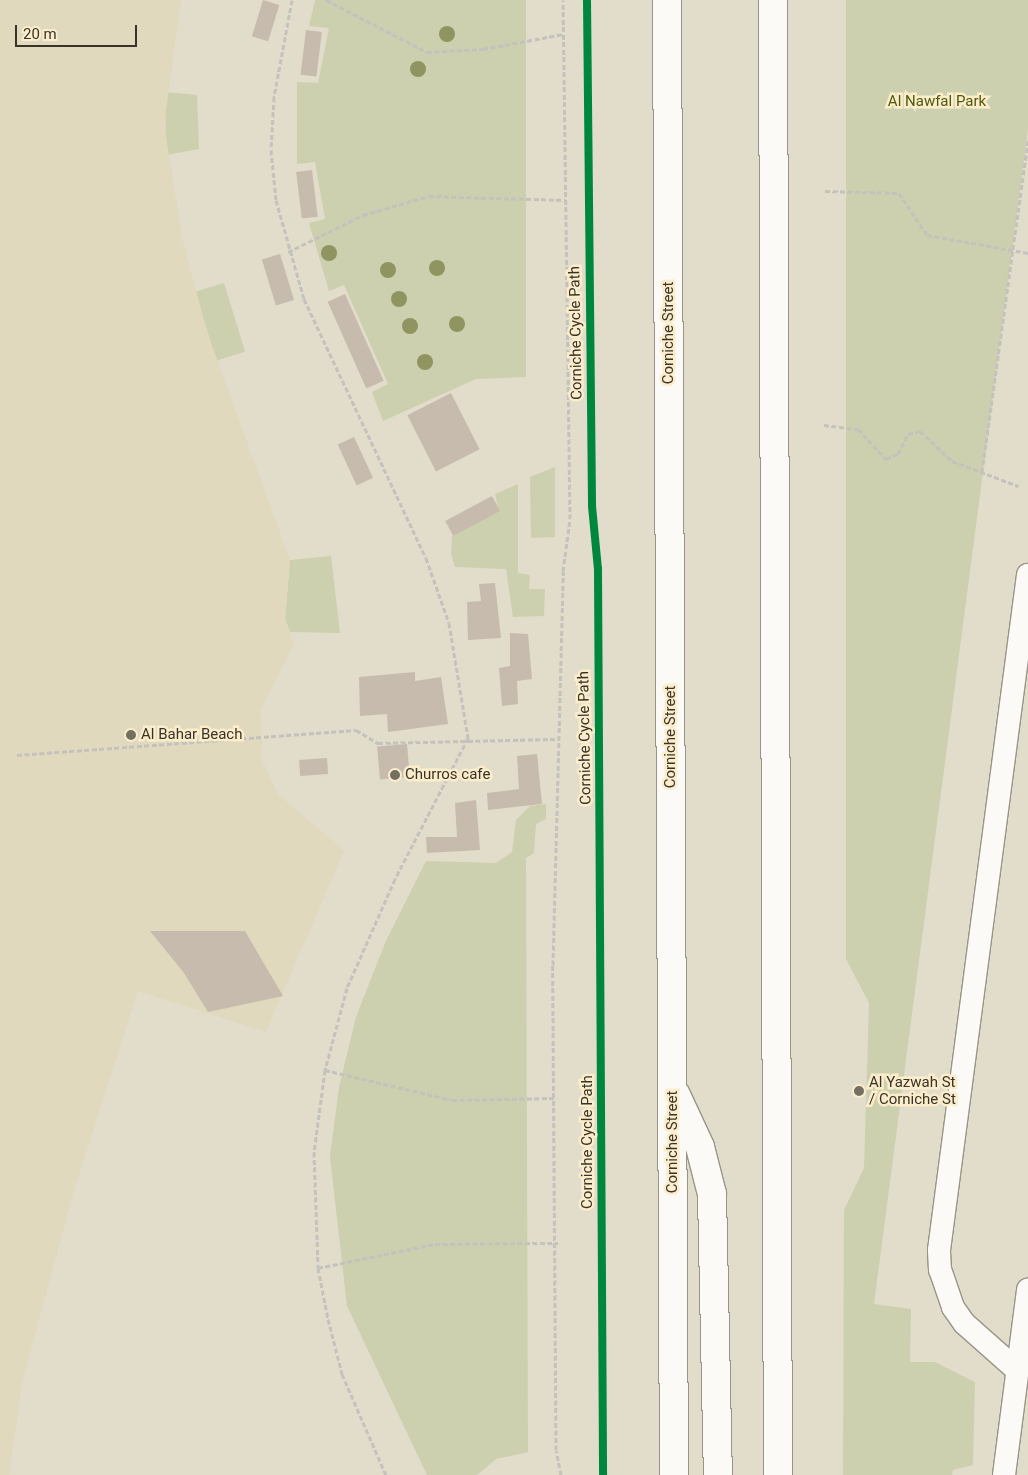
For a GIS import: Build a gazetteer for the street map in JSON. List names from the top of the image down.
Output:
{
  "streets": {
    "main road": ["Corniche Street"],
    "cycle path": ["Corniche Cycle Path"]
  },
  "parks": ["Al Nawfal Park"],
  "places": ["Al Bahar Beach", "Churros cafe", "Al Yazwah St / Corniche St"],
  "scale_bar": "20 m"
}
